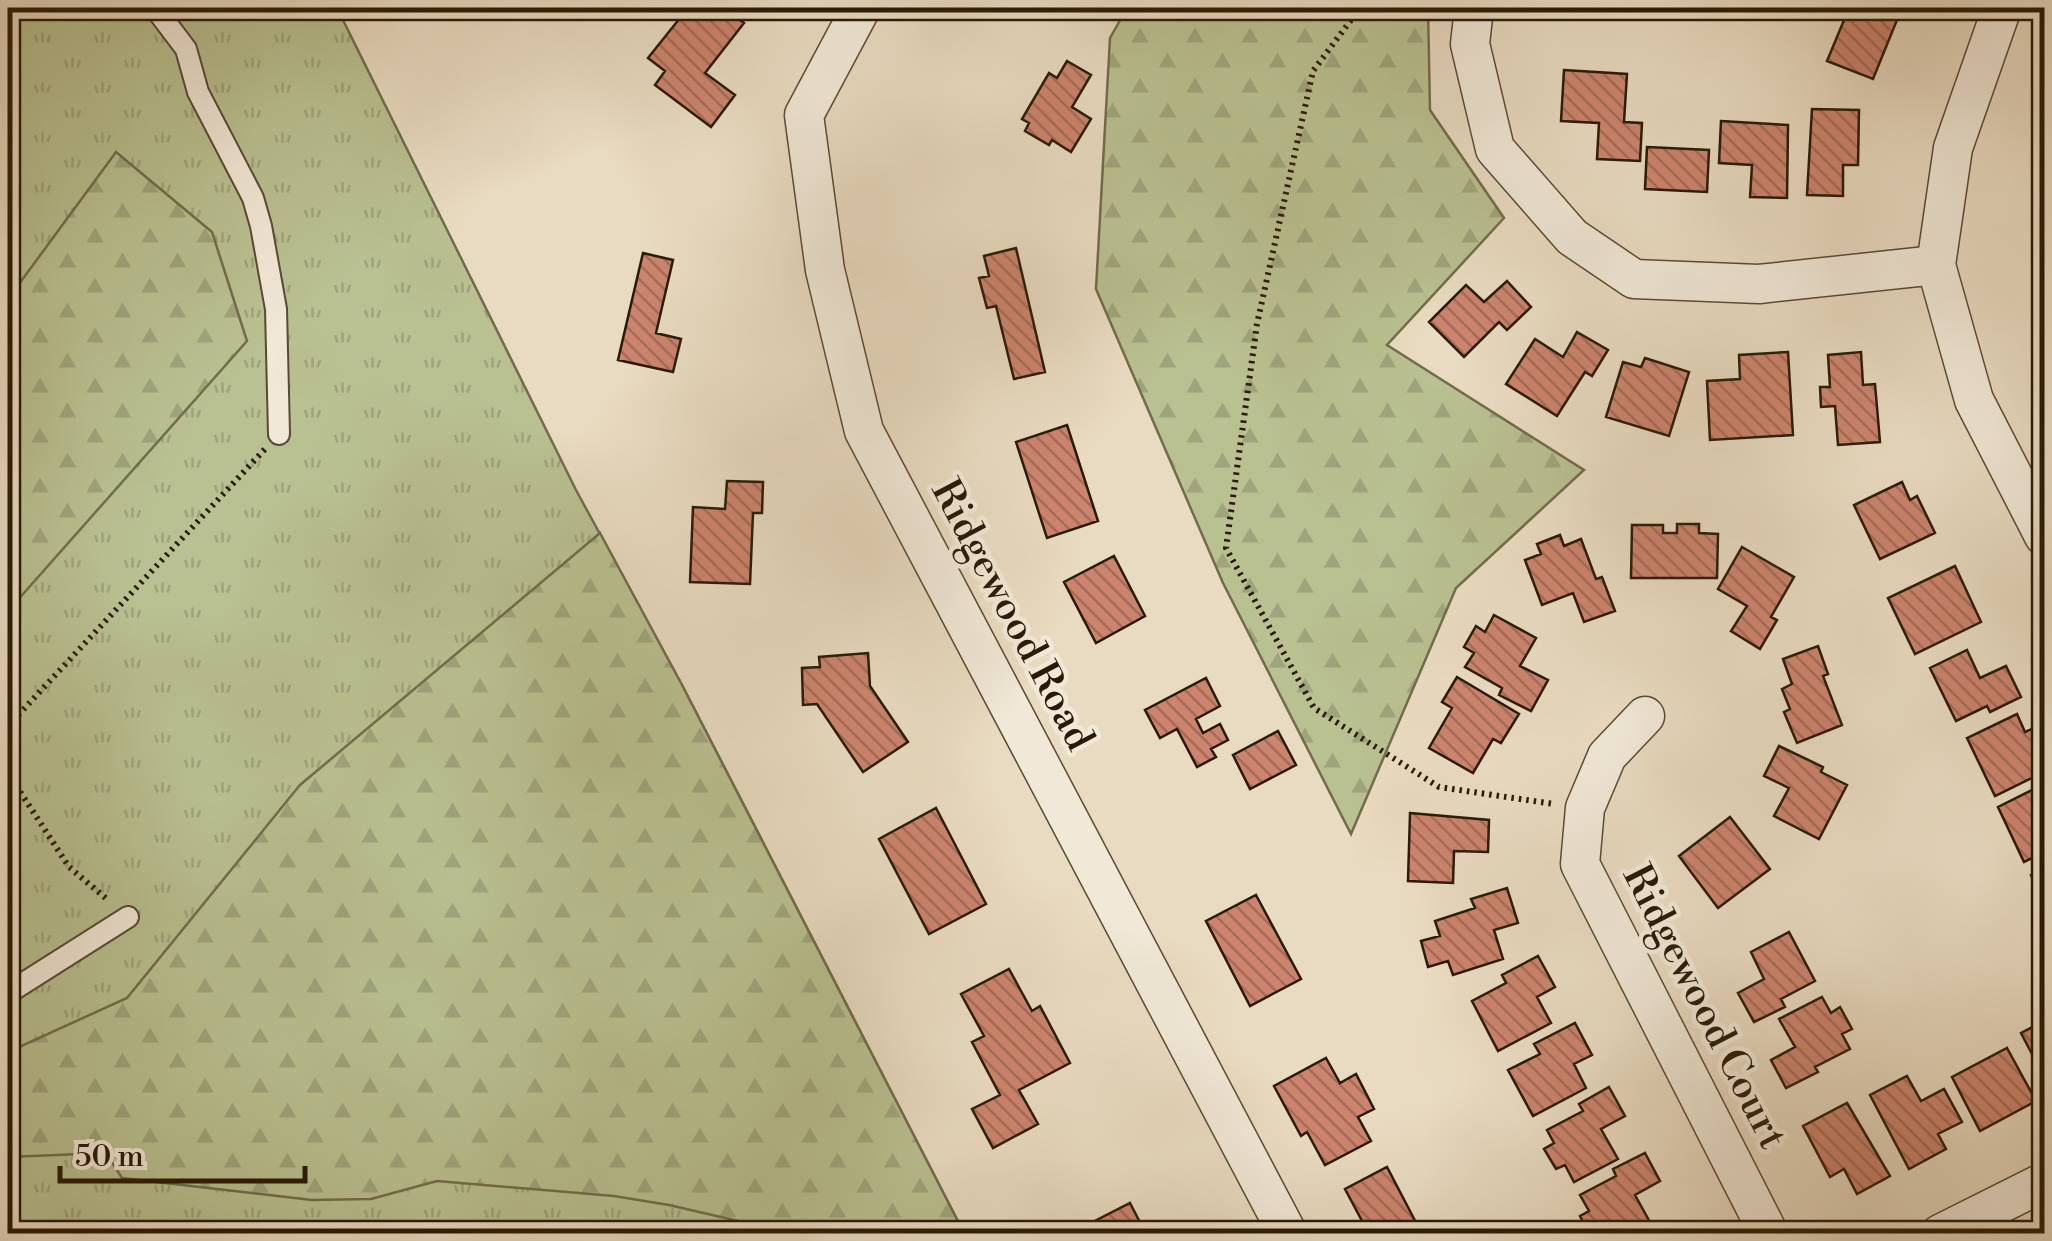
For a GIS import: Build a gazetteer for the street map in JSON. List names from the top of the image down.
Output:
{
  "streets": {
    "street": ["Ridgewood Road", "Ridgewood Court"]
  },
  "scale_bar": "50 m"
}
